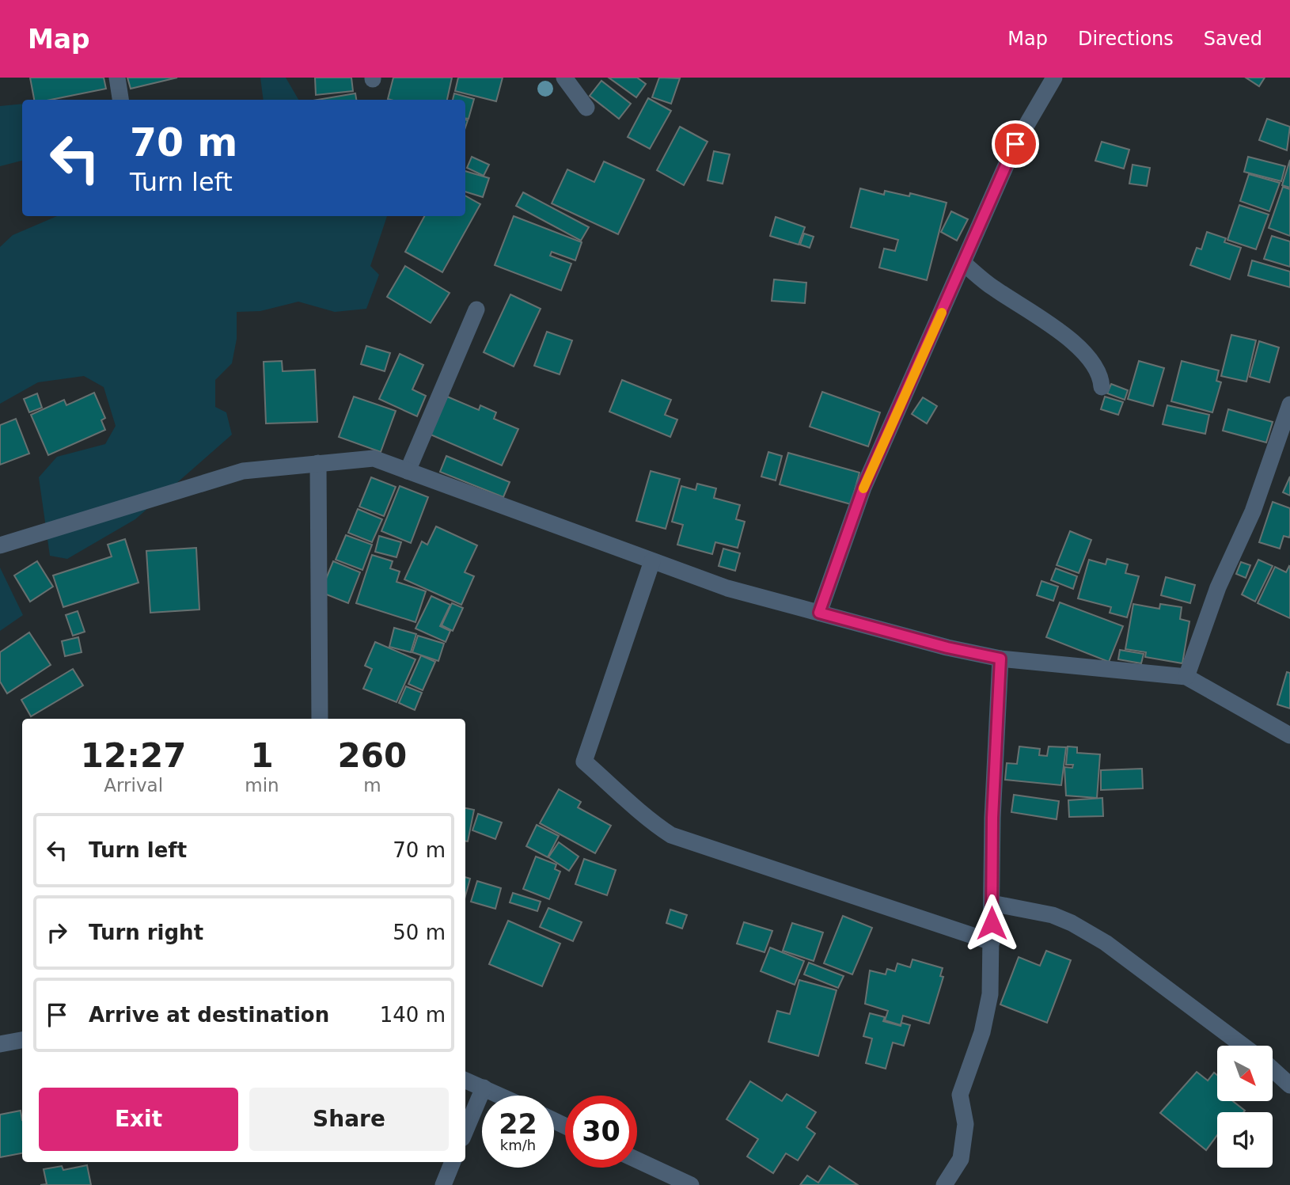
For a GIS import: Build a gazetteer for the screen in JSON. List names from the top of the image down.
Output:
{
  "north": "bottom right",
  "page": {
    "header": "Map",
    "nav": ["Map", "Directions", "Saved"],
    "turn": ["70 m", "Turn left"],
    "eta": [
      "12:27",
      "Arrival",
      "1",
      "min",
      "260",
      "m"
    ],
    "list": [
      {
        "name": "Turn left",
        "value": "70 m"
      },
      {
        "name": "Turn right",
        "value": "50 m"
      },
      {
        "name": "Arrive at destination",
        "value": "140 m"
      }
    ],
    "buttons": ["Exit", "Share"],
    "speed": "22 km/h",
    "limit": "30"
  }
}
